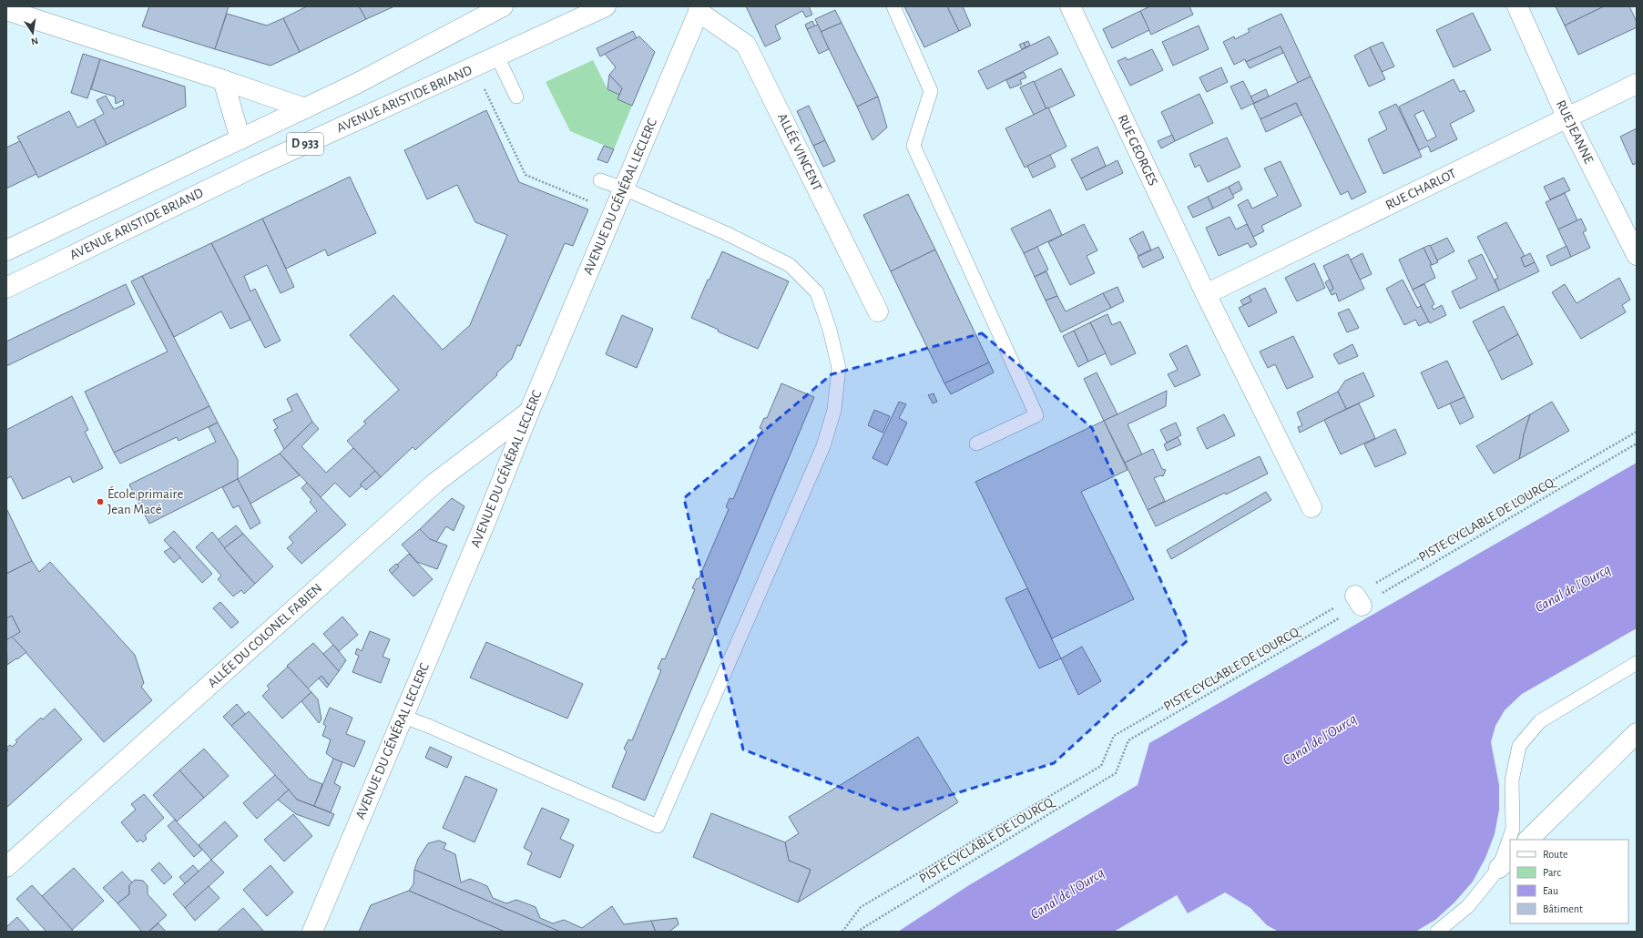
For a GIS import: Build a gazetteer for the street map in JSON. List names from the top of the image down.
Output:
{
  "streets": {
    "street": [
      "AVENUE ARISTIDE BRIAND",
      "RUE JEANNE",
      "D 933",
      "RUE GEORGES",
      "ALLÉE VINCENT",
      "RUE CHARLOT",
      "AVENUE DU GÉNÉRAL LECLERC",
      "ALLÉE DU COLONEL FABIEN"
    ],
    "path": ["PISTE CYCLABLE DE L'OURCQ"]
  },
  "crossings": [
    ["RUE JEANNE", "RUE CHARLOT"],
    ["RUE GEORGES", "RUE CHARLOT"],
    ["ALLÉE VINCENT", "AVENUE DU GÉNÉRAL LECLERC"],
    ["AVENUE DU GÉNÉRAL LECLERC", "ALLÉE DU COLONEL FABIEN"]
  ],
  "water": ["Canal de l'Ourcq"],
  "places": ["École primaire Jean Macé"],
  "legend": [
    "Route",
    "Parc",
    "Eau",
    "Bâtiment"
  ],
  "north": "bottom"
}
